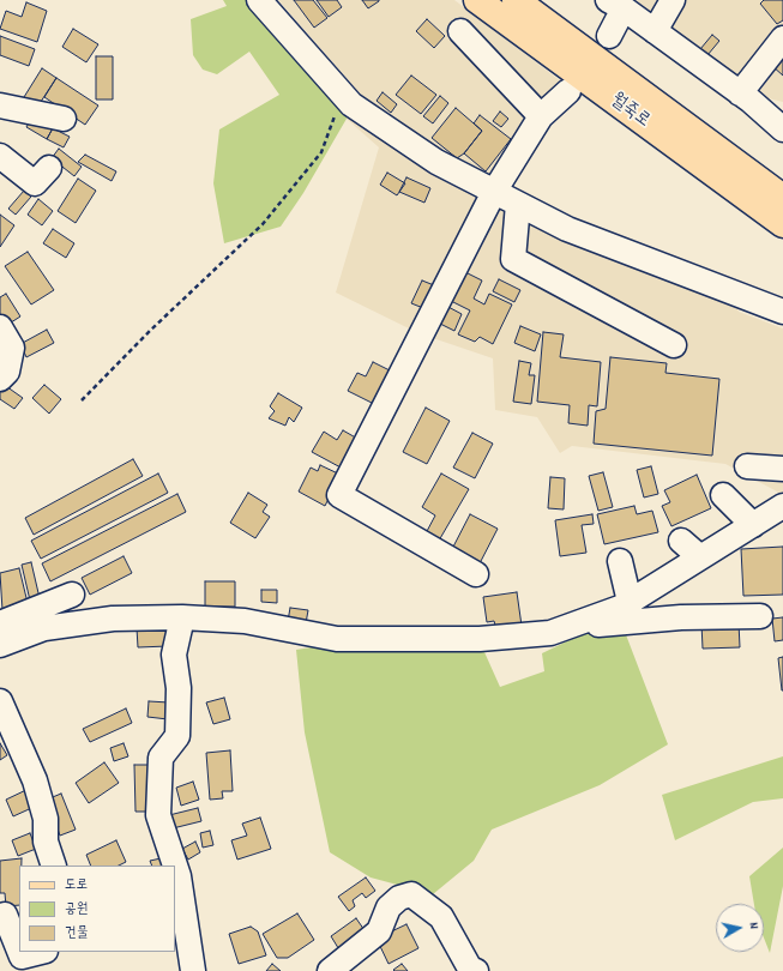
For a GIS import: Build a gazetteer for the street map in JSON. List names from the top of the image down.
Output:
{
  "streets": {
    "main road": ["월죽로"]
  },
  "legend": ["도로", "공원", "건물"],
  "north": "right"
}
